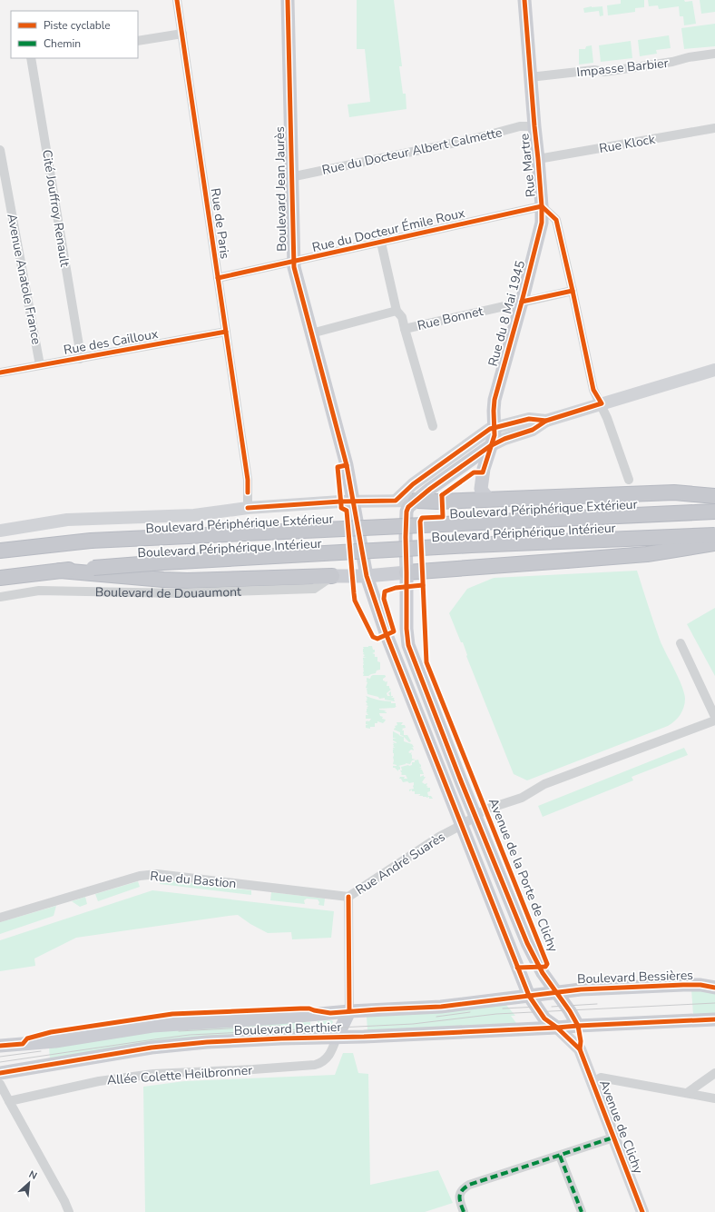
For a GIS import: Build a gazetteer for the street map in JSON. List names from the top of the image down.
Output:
{
  "streets": {
    "highway": ["Boulevard Périphérique Extérieur", "Boulevard Périphérique Intérieur"],
    "main road": [
      "Rue Martre",
      "Boulevard Jean Jaurès",
      "Rue du 8 Mai 1945",
      "Avenue de la Porte de Clichy",
      "Boulevard Bessières",
      "Boulevard Berthier",
      "Avenue de Clichy"
    ],
    "street": [
      "Impasse Barbier",
      "Rue Klock",
      "Rue du Docteur Albert Calmette",
      "Cité Jouffroy Renault",
      "Rue de Paris",
      "Rue du Docteur Émile Roux",
      "Avenue Anatole France",
      "Rue Bonnet",
      "Rue des Cailloux",
      "Boulevard de Douaumont",
      "Rue André Suarès",
      "Rue du Bastion",
      "Allée Colette Heilbronner"
    ]
  },
  "crossings": [
    ["Impasse Barbier", "Rue Martre"],
    ["Rue Klock", "Rue Martre"],
    ["Rue du Docteur Albert Calmette", "Rue Martre"],
    ["Rue du Docteur Albert Calmette", "Boulevard Jean Jaurès"],
    ["Rue Martre", "Rue du Docteur Émile Roux"],
    ["Rue Martre", "Rue du 8 Mai 1945"],
    ["Rue Martre", "Rue Bonnet"],
    ["Boulevard Jean Jaurès", "Rue du Docteur Émile Roux"],
    ["Cité Jouffroy Renault", "Rue des Cailloux"],
    ["Rue de Paris", "Rue du Docteur Émile Roux"],
    ["Rue de Paris", "Rue des Cailloux"],
    ["Rue du Docteur Émile Roux", "Rue du 8 Mai 1945"],
    ["Rue du Docteur Émile Roux", "Rue Bonnet"],
    ["Avenue Anatole France", "Rue des Cailloux"],
    ["Rue du 8 Mai 1945", "Rue Bonnet"],
    ["Rue André Suarès", "Avenue de la Porte de Clichy"],
    ["Rue André Suarès", "Rue du Bastion"],
    ["Rue André Suarès", "Boulevard Berthier"],
    ["Avenue de la Porte de Clichy", "Boulevard Bessières"],
    ["Avenue de la Porte de Clichy", "Boulevard Berthier"],
    ["Avenue de la Porte de Clichy", "Avenue de Clichy"],
    ["Boulevard Bessières", "Boulevard Berthier"],
    ["Boulevard Berthier", "Allée Colette Heilbronner"],
    ["Boulevard Berthier", "Avenue de Clichy"]
  ],
  "legend": ["Piste cyclable", "Chemin"],
  "north": "top right"
}
